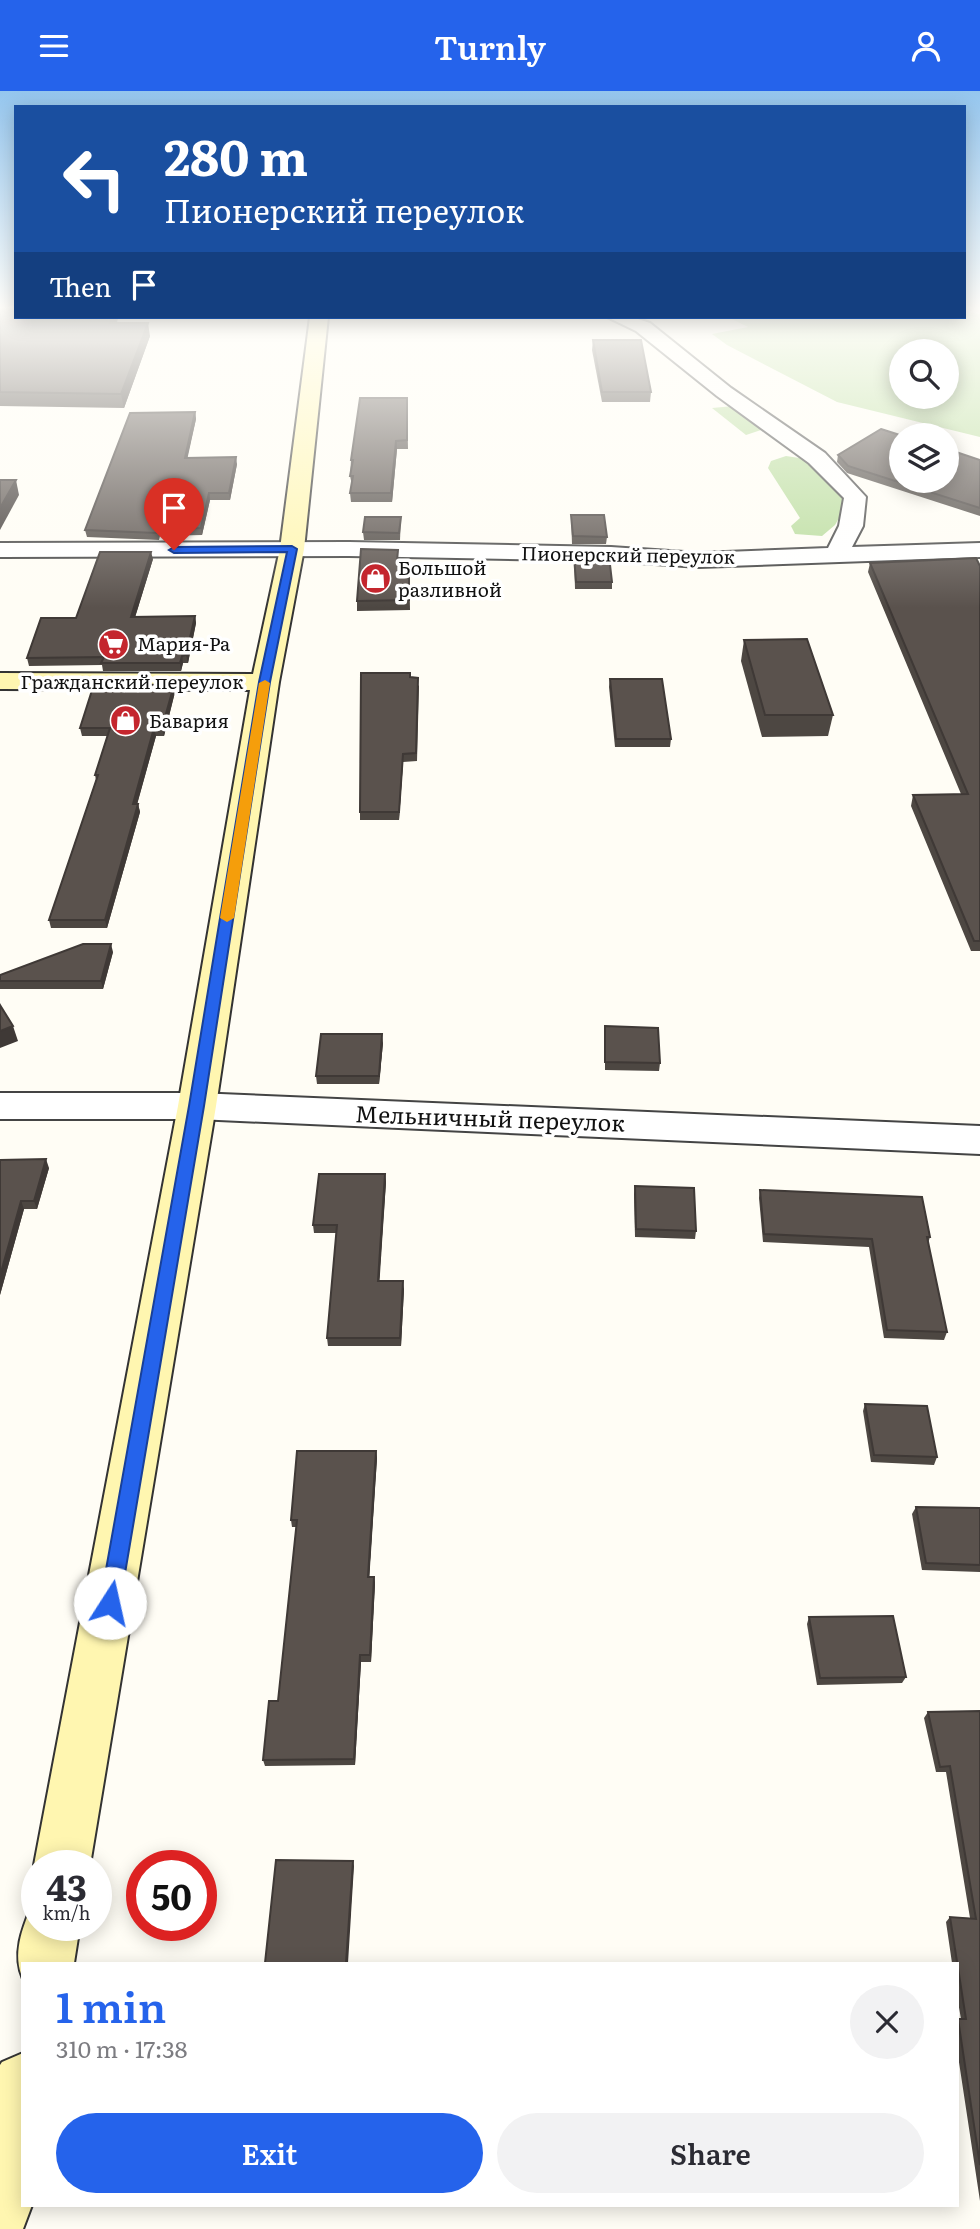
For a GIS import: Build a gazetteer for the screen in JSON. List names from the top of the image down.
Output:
{
  "streets": {
    "main road": ["Гражданский переулок"],
    "street": ["Пионерский переулок", "Мельничный переулок"]
  },
  "places": {
    "shop": ["Большой разливной", "Бавария"],
    "supermarket": ["Мария-Ра"]
  },
  "page": {
    "header": "Turnly",
    "turn": ["280 m", "Пионерский переулок"],
    "then": "Then",
    "speed": "43 km/h",
    "limit": "50",
    "heading": ["1 min", "310 m · 17:38"],
    "buttons": ["Exit", "Share"]
  }
}
